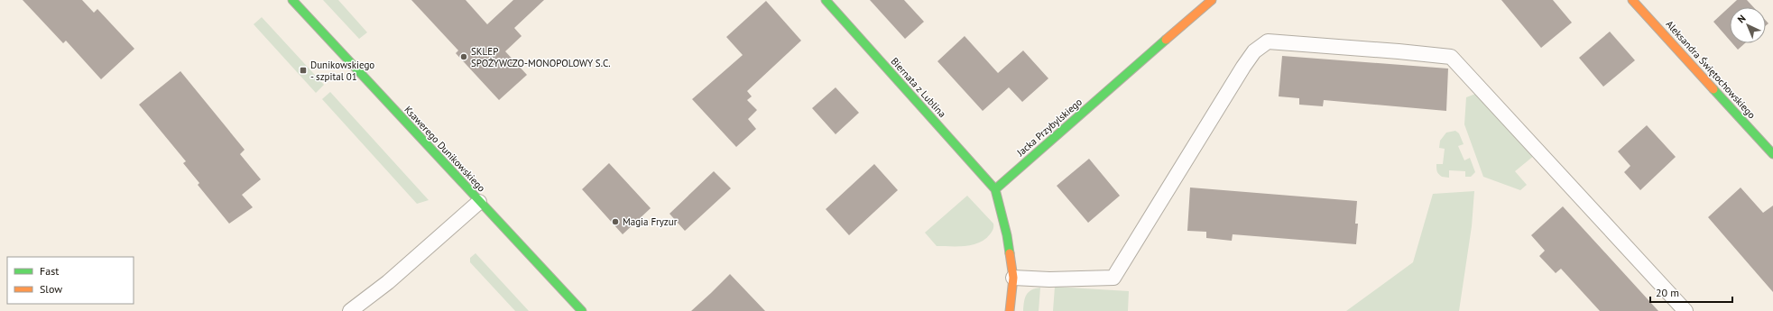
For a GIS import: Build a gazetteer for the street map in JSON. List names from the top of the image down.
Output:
{
  "streets": {
    "street": [
      "Aleksandra Świętochowskiego",
      "Biernata z Lublina",
      "Jacka Przybylskiego",
      "Ksawerego Dunikowskiego"
    ]
  },
  "crossings": [
    ["Biernata z Lublina", "Jacka Przybylskiego"]
  ],
  "places": {
    "other": ["SKLEP SPOŻYWCZO-MONOPOLOWY S.C.", "Magia Fryzur"],
    "transit": ["Dunikowskiego - szpital 01"]
  },
  "legend": ["Fast", "Slow"],
  "scale_bar": "20 m",
  "north": "top left"
}
